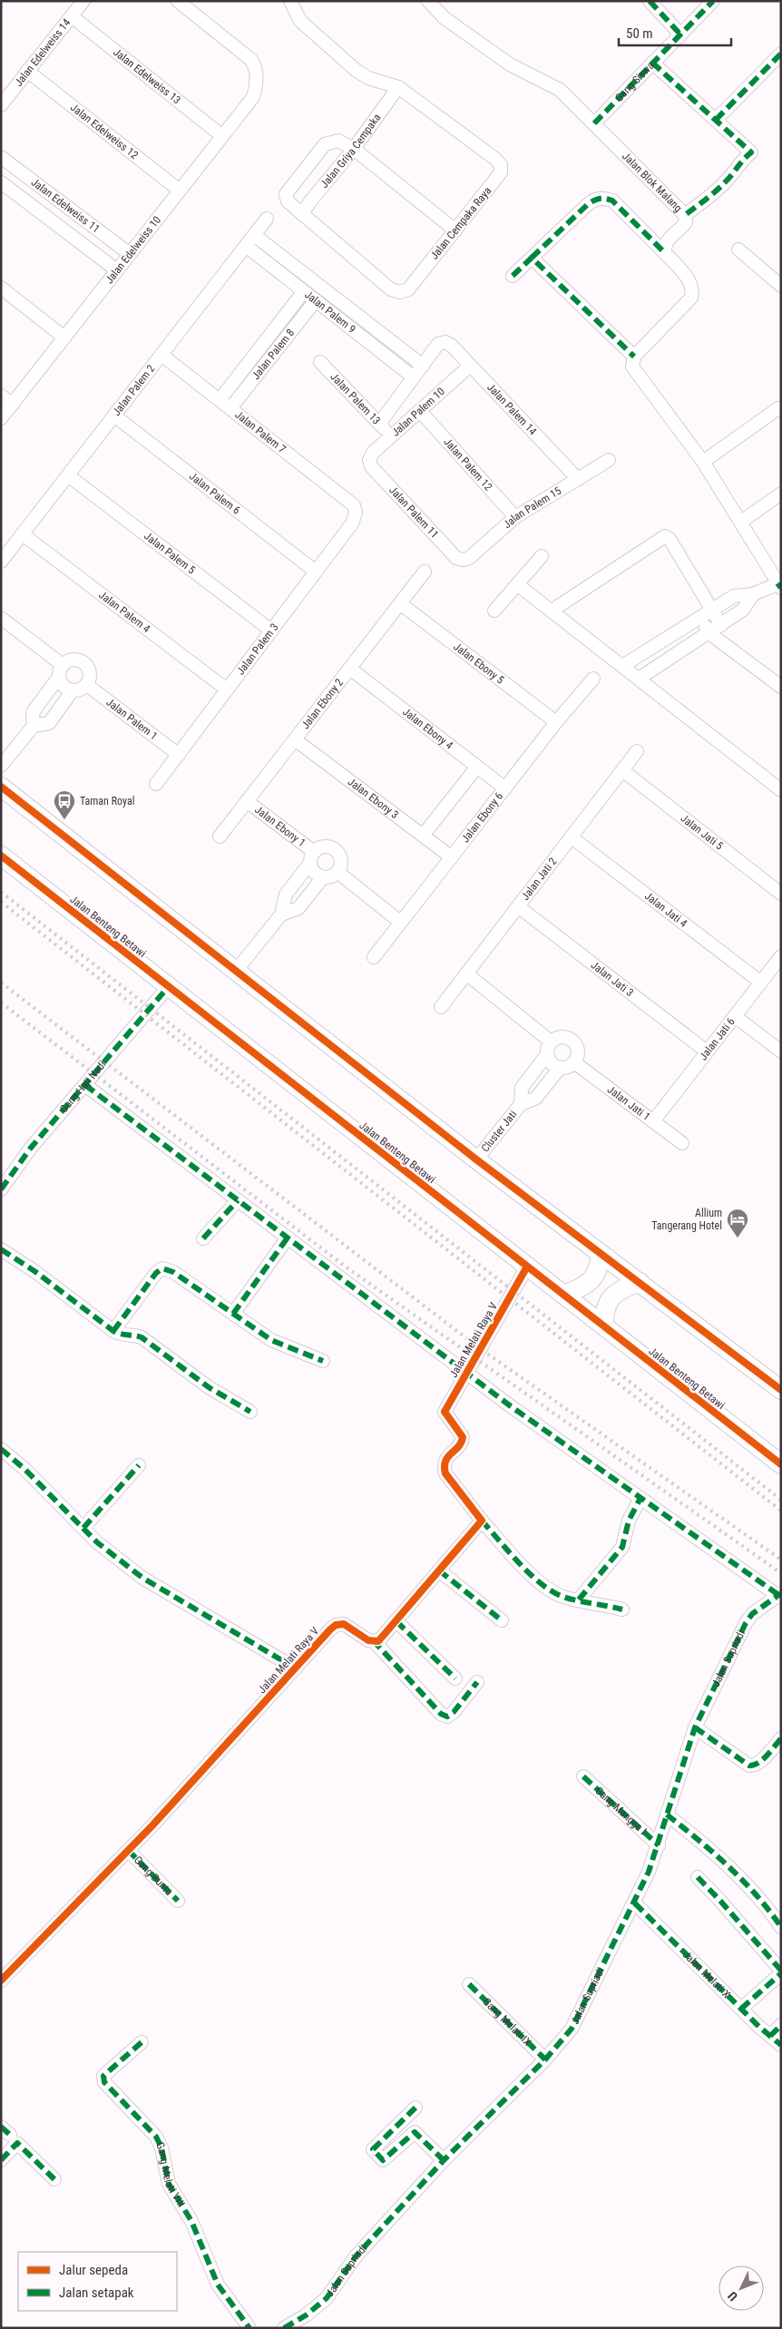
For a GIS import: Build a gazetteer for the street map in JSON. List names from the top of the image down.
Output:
{
  "streets": {
    "main road": ["Jalan Benteng Betawi"],
    "street": [
      "Jalan Edelweiss 14",
      "Jalan Edelweiss 13",
      "Gang Siswa",
      "Jalan Edelweiss 12",
      "Jalan Griya Cempaka",
      "Jalan Blok Malang",
      "Jalan Edelweiss 11",
      "Jalan Cempaka Raya",
      "Jalan Edelweiss 10",
      "Jalan Palem 9",
      "Jalan Palem 8",
      "Jalan Palem 2",
      "Jalan Palem 13",
      "Jalan Palem 14",
      "Jalan Palem 10",
      "Jalan Palem 7",
      "Jalan Palem 12",
      "Jalan Palem 6",
      "Jalan Palem 15",
      "Jalan Palem 11",
      "Jalan Palem 5",
      "Jalan Palem 4",
      "Jalan Palem 3",
      "Jalan Ebony 5",
      "Jalan Ebony 2",
      "Jalan Palem 1",
      "Jalan Ebony 4",
      "Jalan Ebony 3",
      "Jalan Ebony 6",
      "Jalan Ebony 1",
      "Jalan Jati 5",
      "Jalan Jati 2",
      "Jalan Jati 4",
      "Jalan Jati 3",
      "Jalan Jati 6",
      "Gang Haji Nadi",
      "Jalan Jati 1",
      "Cluster Jati",
      "Jalan Melati Raya V",
      "Jalan Supriadi",
      "Gang Mangga I",
      "Gang Buntu",
      "Jalan Melati X",
      "Gang Melati IX",
      "Gang Melati VIII"
    ]
  },
  "crossings": [
    ["Jalan Edelweiss 14", "Jalan Edelweiss 13"],
    ["Jalan Edelweiss 14", "Jalan Edelweiss 12"],
    ["Jalan Edelweiss 13", "Jalan Edelweiss 10"],
    ["Gang Siswa", "Jalan Blok Malang"],
    ["Jalan Edelweiss 12", "Jalan Edelweiss 10"],
    ["Jalan Griya Cempaka", "Jalan Cempaka Raya"],
    ["Jalan Edelweiss 11", "Jalan Edelweiss 10"],
    ["Jalan Palem 9", "Jalan Palem 8"],
    ["Jalan Palem 9", "Jalan Palem 2"],
    ["Jalan Palem 9", "Jalan Palem 10"],
    ["Jalan Palem 8", "Jalan Palem 7"],
    ["Jalan Palem 2", "Jalan Palem 7"],
    ["Jalan Palem 2", "Jalan Palem 6"],
    ["Jalan Palem 2", "Jalan Palem 5"],
    ["Jalan Palem 2", "Jalan Palem 4"],
    ["Jalan Palem 13", "Jalan Palem 10"],
    ["Jalan Palem 14", "Jalan Palem 10"],
    ["Jalan Palem 14", "Jalan Palem 15"],
    ["Jalan Palem 10", "Jalan Palem 12"],
    ["Jalan Palem 10", "Jalan Palem 11"],
    ["Jalan Palem 7", "Jalan Palem 3"],
    ["Jalan Palem 12", "Jalan Palem 15"],
    ["Jalan Palem 6", "Jalan Palem 3"],
    ["Jalan Palem 15", "Jalan Palem 11"],
    ["Jalan Palem 5", "Jalan Palem 3"],
    ["Jalan Palem 4", "Jalan Palem 3"],
    ["Jalan Palem 3", "Jalan Palem 1"],
    ["Jalan Ebony 5", "Jalan Ebony 2"],
    ["Jalan Ebony 5", "Jalan Ebony 6"],
    ["Jalan Ebony 2", "Jalan Ebony 4"],
    ["Jalan Ebony 2", "Jalan Ebony 3"],
    ["Jalan Ebony 2", "Jalan Ebony 1"],
    ["Jalan Ebony 4", "Jalan Ebony 6"],
    ["Jalan Ebony 3", "Jalan Ebony 6"],
    ["Jalan Jati 5", "Jalan Jati 2"],
    ["Jalan Jati 2", "Jalan Jati 4"],
    ["Jalan Jati 2", "Jalan Jati 3"],
    ["Jalan Jati 4", "Jalan Jati 6"],
    ["Jalan Benteng Betawi", "Gang Haji Nadi"],
    ["Jalan Benteng Betawi", "Jalan Melati Raya V"],
    ["Jalan Jati 3", "Jalan Jati 6"],
    ["Jalan Jati 6", "Jalan Jati 1"],
    ["Jalan Jati 1", "Cluster Jati"],
    ["Jalan Melati Raya V", "Gang Buntu"],
    ["Jalan Supriadi", "Gang Mangga I"],
    ["Jalan Supriadi", "Jalan Melati X"],
    ["Jalan Supriadi", "Gang Melati IX"]
  ],
  "places": {
    "bus stop": ["Taman Royal"],
    "hotel": ["Allium Tangerang Hotel"]
  },
  "legend": ["Jalur sepeda", "Jalan setapak"],
  "scale_bar": "50 m",
  "north": "bottom left"
}
